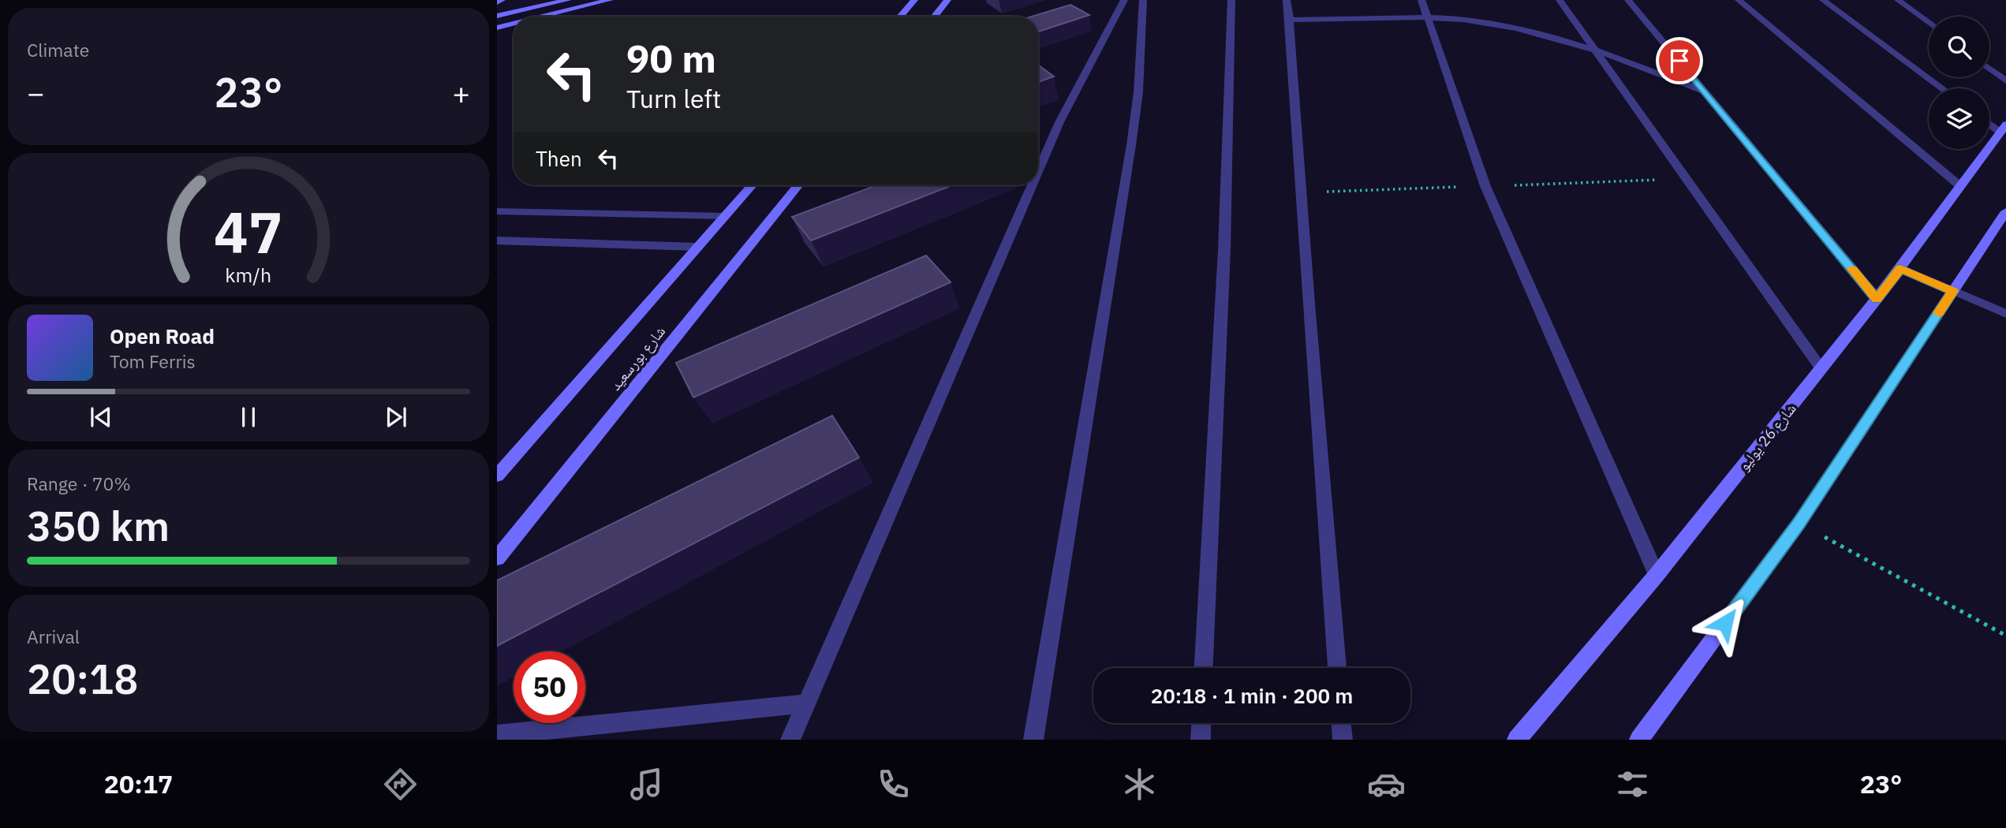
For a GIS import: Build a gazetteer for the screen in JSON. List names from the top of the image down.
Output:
{
  "streets": {
    "main road": ["شارع بورسعيد", "شارع 26 يوليو"]
  },
  "page": {
    "tile": [
      "Climate",
      ["Range · 70%", "350 km"],
      ["Arrival", "20:18"]
    ],
    "turn": ["90 m", "Turn left"],
    "heat": ["−", "23°", "+"],
    "then": "Then",
    "song": ["Open Road", "Tom Ferris"],
    "limit": "50",
    "trip": "20:18 · 1 min · 200 m",
    "tabs": ["20:17", "23°"],
    "gauge": ["47", "km/h"]
  }
}
